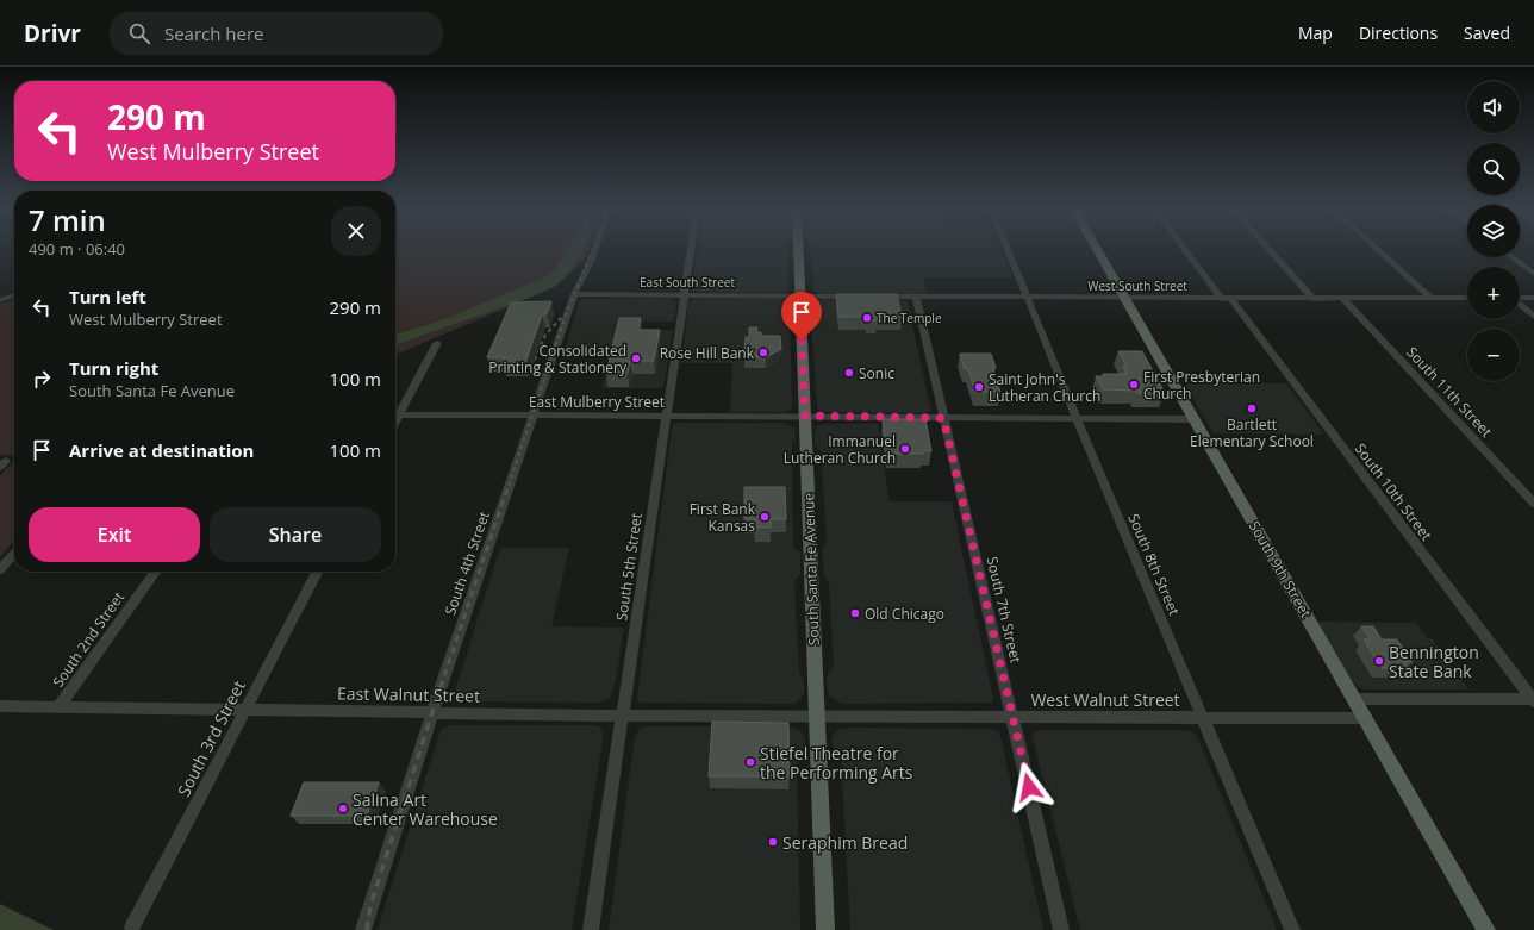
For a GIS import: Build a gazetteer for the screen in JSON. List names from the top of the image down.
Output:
{
  "streets": {
    "main road": ["South Santa Fe Avenue", "South 9th Street"],
    "street": [
      "East South Street",
      "West South Street",
      "South 11th Street",
      "East Mulberry Street",
      "South 10th Street",
      "South 4th Street",
      "South 8th Street",
      "South 5th Street",
      "South 7th Street",
      "South 2nd Street",
      "East Walnut Street",
      "West Walnut Street",
      "South 3rd Street"
    ]
  },
  "crossings": [
    ["East South Street", "South 4th Street"],
    ["East South Street", "South 5th Street"],
    ["East South Street", "South Santa Fe Avenue"],
    ["West South Street", "South 11th Street"],
    ["West South Street", "South 10th Street"],
    ["West South Street", "South 8th Street"],
    ["West South Street", "South 9th Street"],
    ["West South Street", "South 7th Street"],
    ["East Mulberry Street", "South 4th Street"],
    ["East Mulberry Street", "South 8th Street"],
    ["East Mulberry Street", "South 5th Street"],
    ["East Mulberry Street", "South Santa Fe Avenue"],
    ["East Mulberry Street", "South 9th Street"],
    ["East Mulberry Street", "South 7th Street"],
    ["South 4th Street", "East Walnut Street"],
    ["South 8th Street", "West Walnut Street"],
    ["South 5th Street", "East Walnut Street"],
    ["South Santa Fe Avenue", "East Walnut Street"],
    ["South Santa Fe Avenue", "West Walnut Street"],
    ["South 9th Street", "West Walnut Street"],
    ["South 7th Street", "West Walnut Street"],
    ["South 2nd Street", "East Walnut Street"],
    ["East Walnut Street", "West Walnut Street"],
    ["East Walnut Street", "South 3rd Street"]
  ],
  "places": [
    "The Temple",
    "Rose Hill Bank",
    "Consolidated Printing & Stationery",
    "Sonic",
    "First Presbyterian Church",
    "Saint John's Lutheran Church",
    "Bartlett Elementary School",
    "Immanuel Lutheran Church",
    "First Bank Kansas",
    "Old Chicago",
    "Bennington State Bank",
    "Stiefel Theatre for the Performing Arts",
    "Salina Art Center Warehouse",
    "Seraphim Bread"
  ],
  "page": {
    "header": "Drivr",
    "search": "Search here",
    "nav": ["Map", "Directions", "Saved"],
    "map_buttons": ["+", "−"],
    "turn": ["290 m", "West Mulberry Street"],
    "heading": ["7 min", "490 m · 06:40"],
    "list": [
      {
        "name": "Turn left",
        "note": "West Mulberry Street",
        "value": "290 m"
      },
      {
        "name": "Turn right",
        "note": "South Santa Fe Avenue",
        "value": "100 m"
      },
      {
        "name": "Arrive at destination",
        "value": "100 m"
      }
    ],
    "buttons": ["Exit", "Share"]
  }
}
